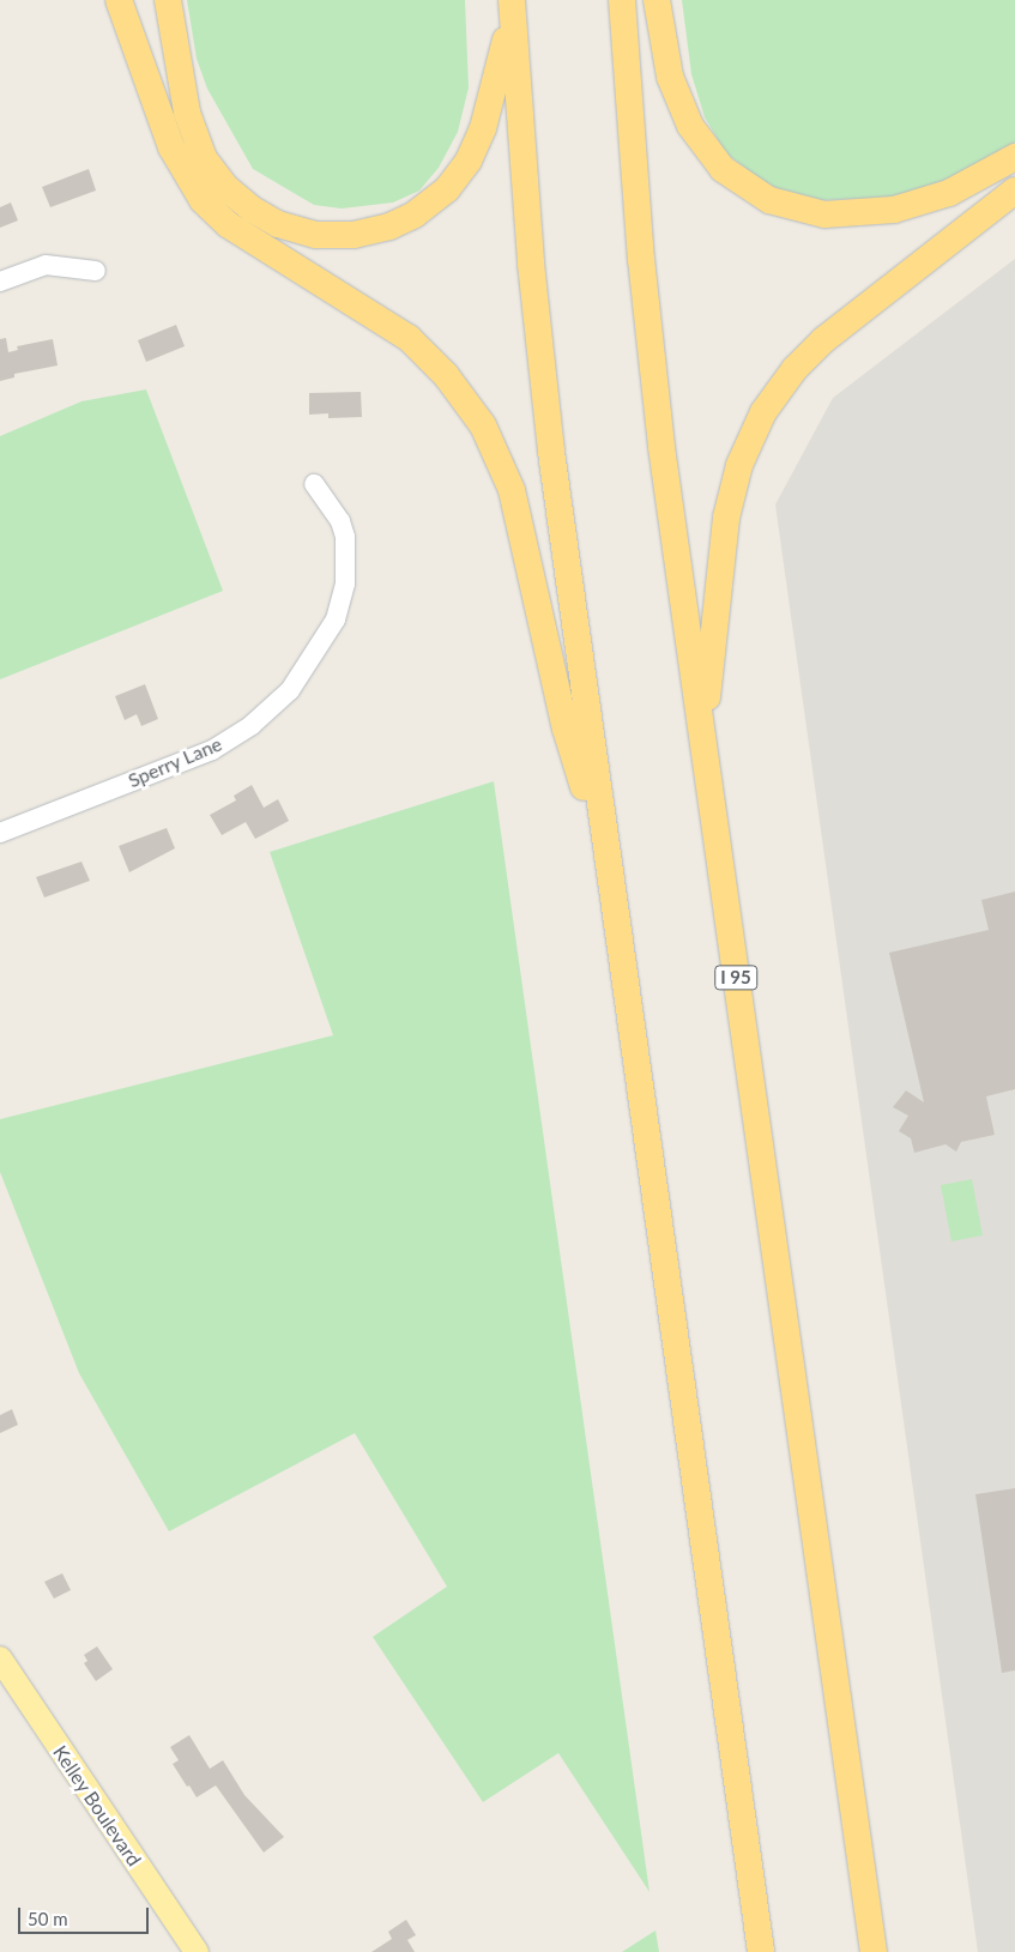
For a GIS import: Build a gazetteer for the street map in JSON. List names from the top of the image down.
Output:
{
  "streets": {
    "highway": ["I 95"],
    "main road": ["Kelley Boulevard"],
    "street": ["Sperry Lane"]
  },
  "scale_bar": "50 m"
}
